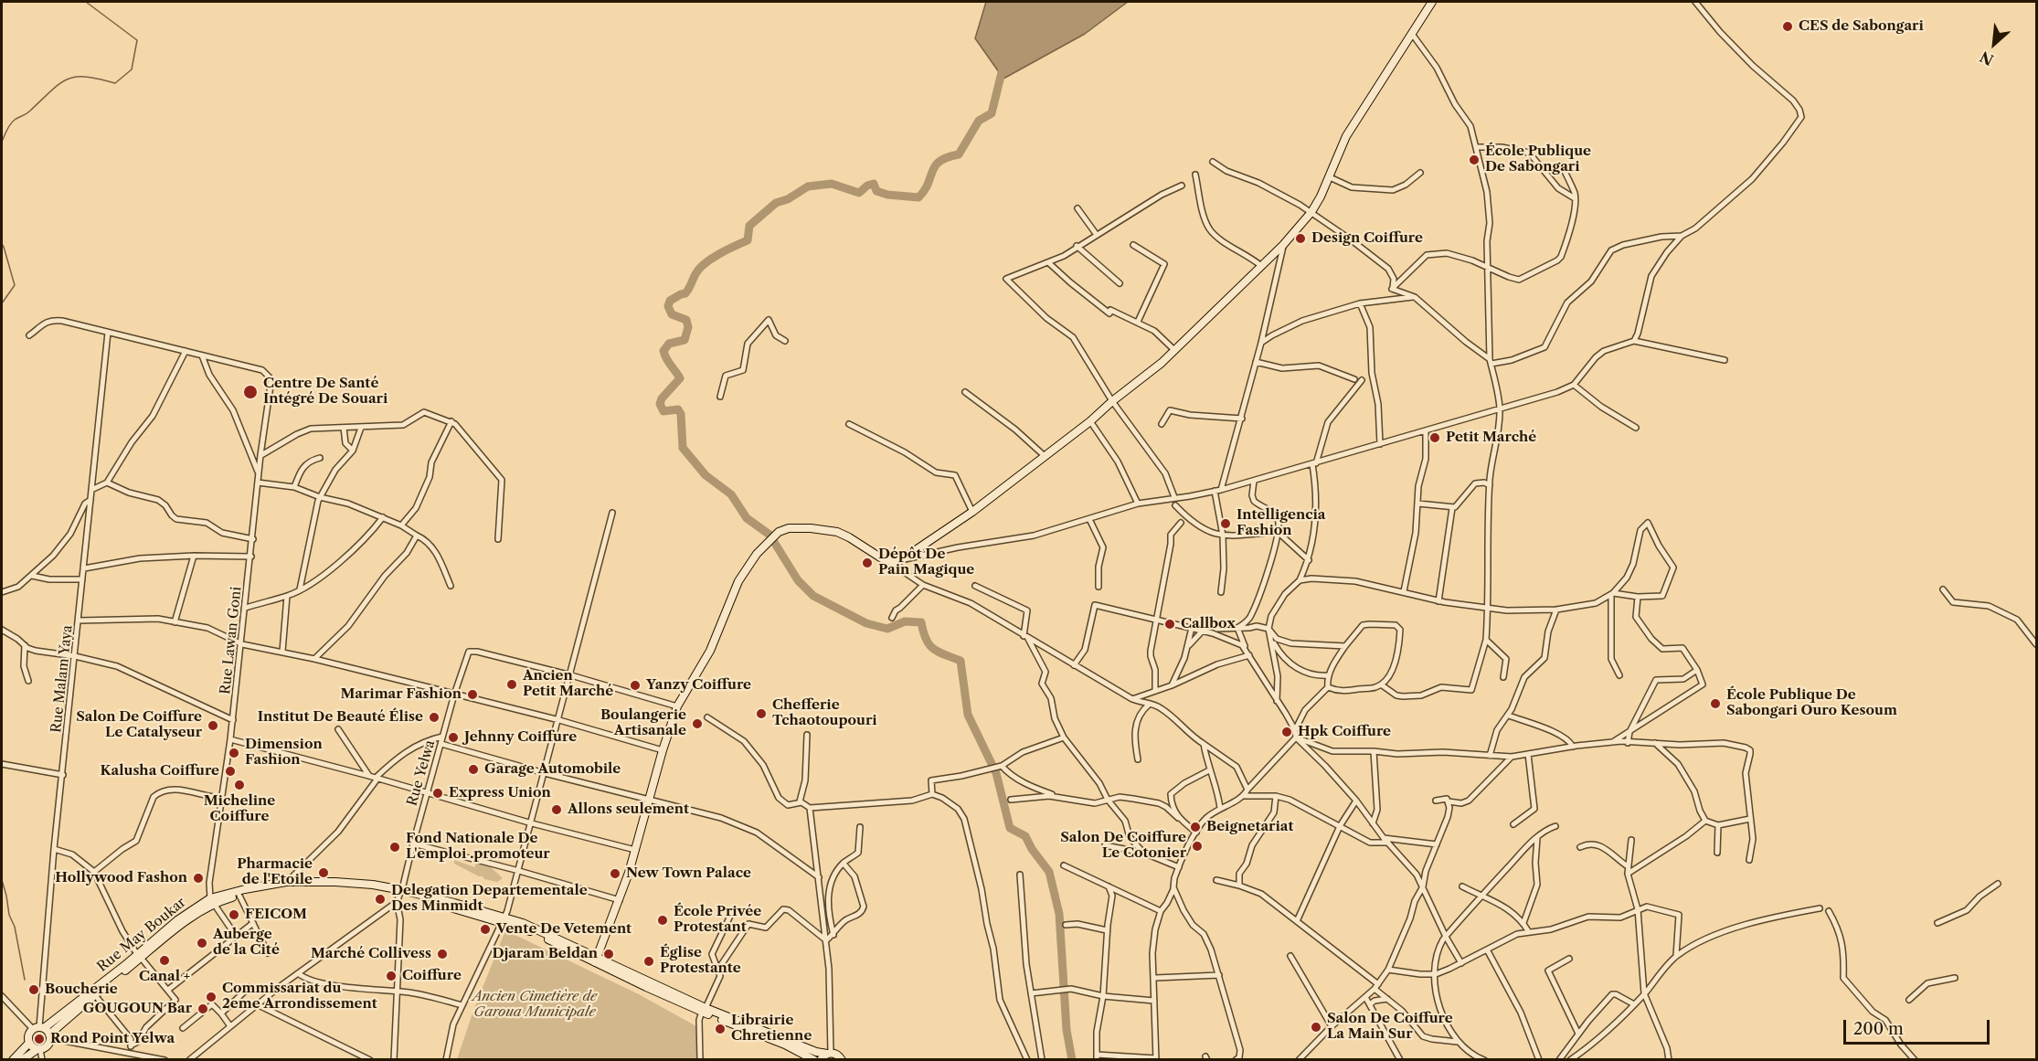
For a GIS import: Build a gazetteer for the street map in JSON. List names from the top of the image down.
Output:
{
  "streets": {
    "main road": ["Rue May Boukar"],
    "street": ["Rue Lawan Goni", "Rue Malam Yaya", "Rue Yelwa"]
  },
  "crossings": [
    ["Rue Lawan Goni", "Rue May Boukar"],
    ["Rue Malam Yaya", "Rue May Boukar"],
    ["Rue Yelwa", "Rue May Boukar"]
  ],
  "parks": ["Ancien Cimetière de Garoua Municipale"],
  "places": [
    "CES de Sabongari",
    "École Publique De Sabongari",
    "Design Coiffure",
    "Centre De Santé Intégré De Souari",
    "Petit Marché",
    "Intelligencia Fashion",
    "Dépôt De Pain Magique",
    "Callbox",
    "Ancien Petit Marché",
    "Yanzy Coiffure",
    "Marimar Fashion",
    "École Publique De Sabongari Ouro Kesoum",
    "Chefferie Tchaotoupouri",
    "Institut De Beauté Élise",
    "Boulangerie Artisanale",
    "Salon De Coiffure Le Catalyseur",
    "Hpk Coiffure",
    "Jehnny Coiffure",
    "Dimension Fashion",
    "Garage Automobile",
    "Kalusha Coiffure",
    "Micheline Coiffure",
    "Express Union",
    "Allons seulement",
    "Beignetariat",
    "Salon De Coiffure Le Cotonier",
    "Fond Nationale De L'emploi .promoteur",
    "Pharmacie de l'Etoile",
    "New Town Palace",
    "Hollywood Fashon",
    "Delegation Departementale Des Minmidt",
    "FEICOM",
    "École Privée Protestant",
    "Vente De Vetement",
    "Auberge de la Cité",
    "Marché Collivess",
    "Djaram Beldan",
    "Canal +",
    "Église Protestante",
    "Coiffure",
    "Boucherie",
    "Commissariat du 2eme Arrondissement",
    "GOUGOUN Bar",
    "Salon De Coiffure La Main Sur",
    "Librairie Chretienne",
    "Rond Point Yelwa"
  ],
  "scale_bar": "200 m",
  "north": "bottom left"
}
